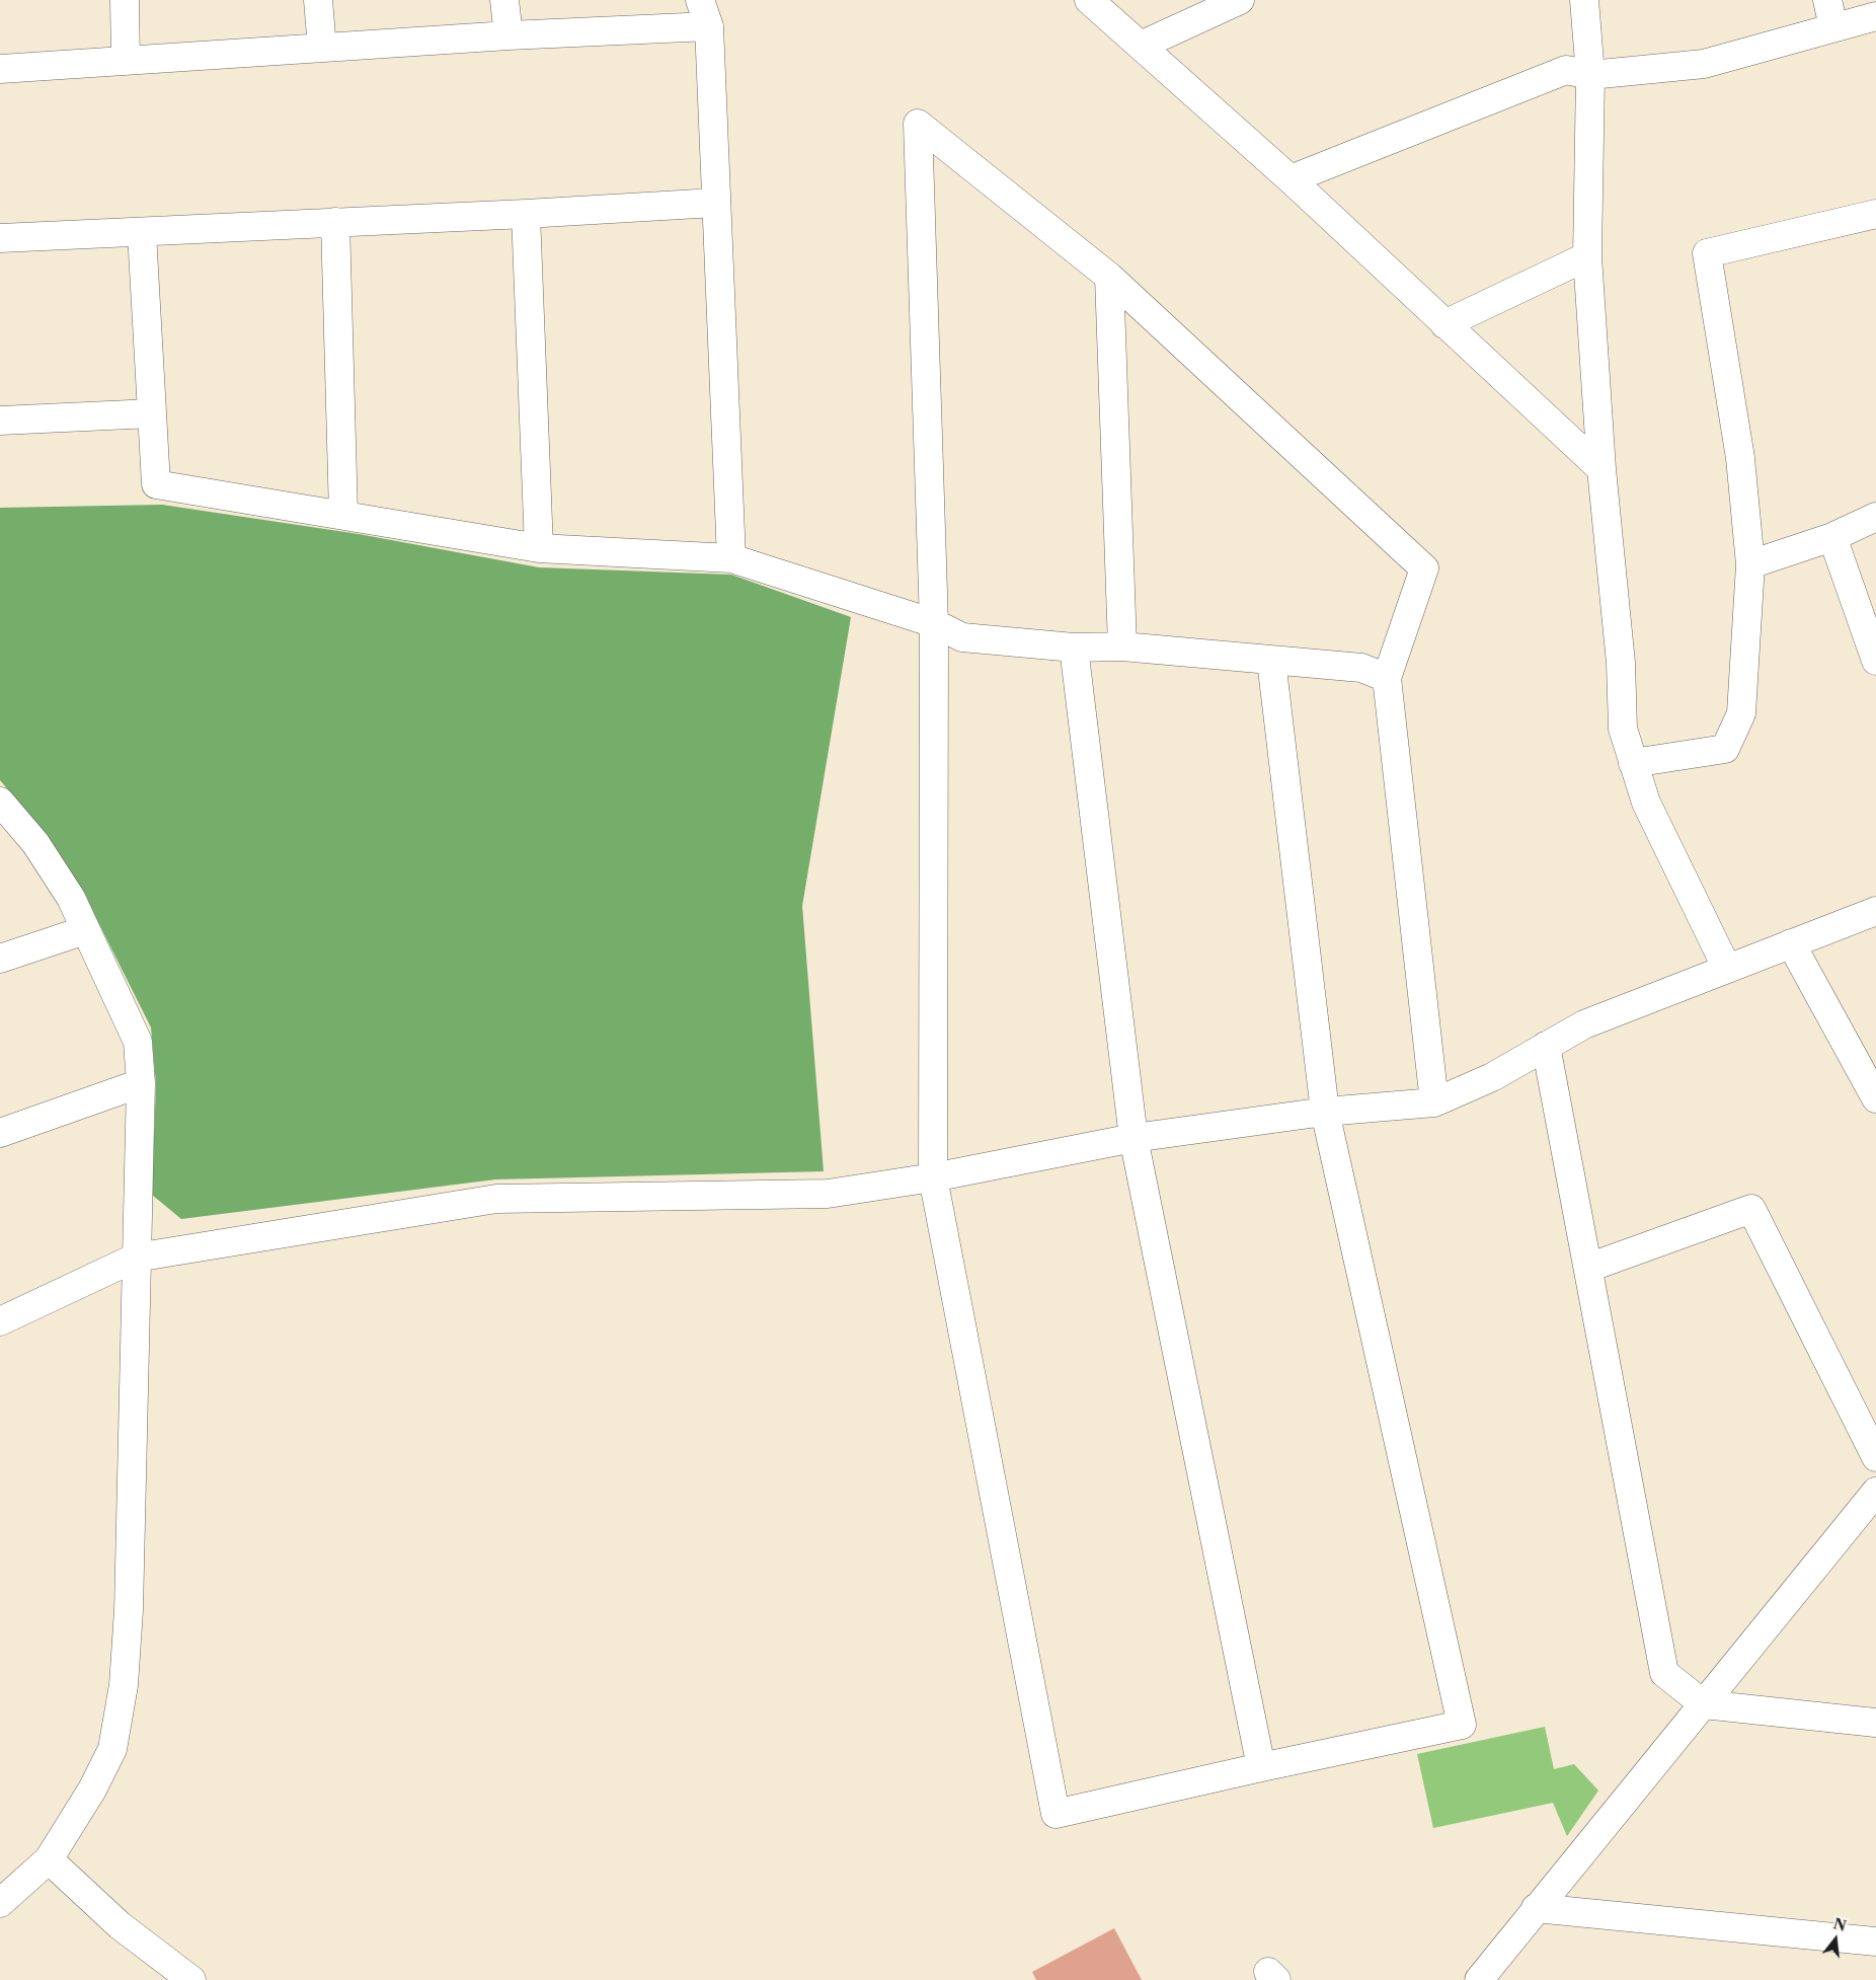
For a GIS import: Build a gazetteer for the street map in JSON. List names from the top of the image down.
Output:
{
  "north": "top"
}
